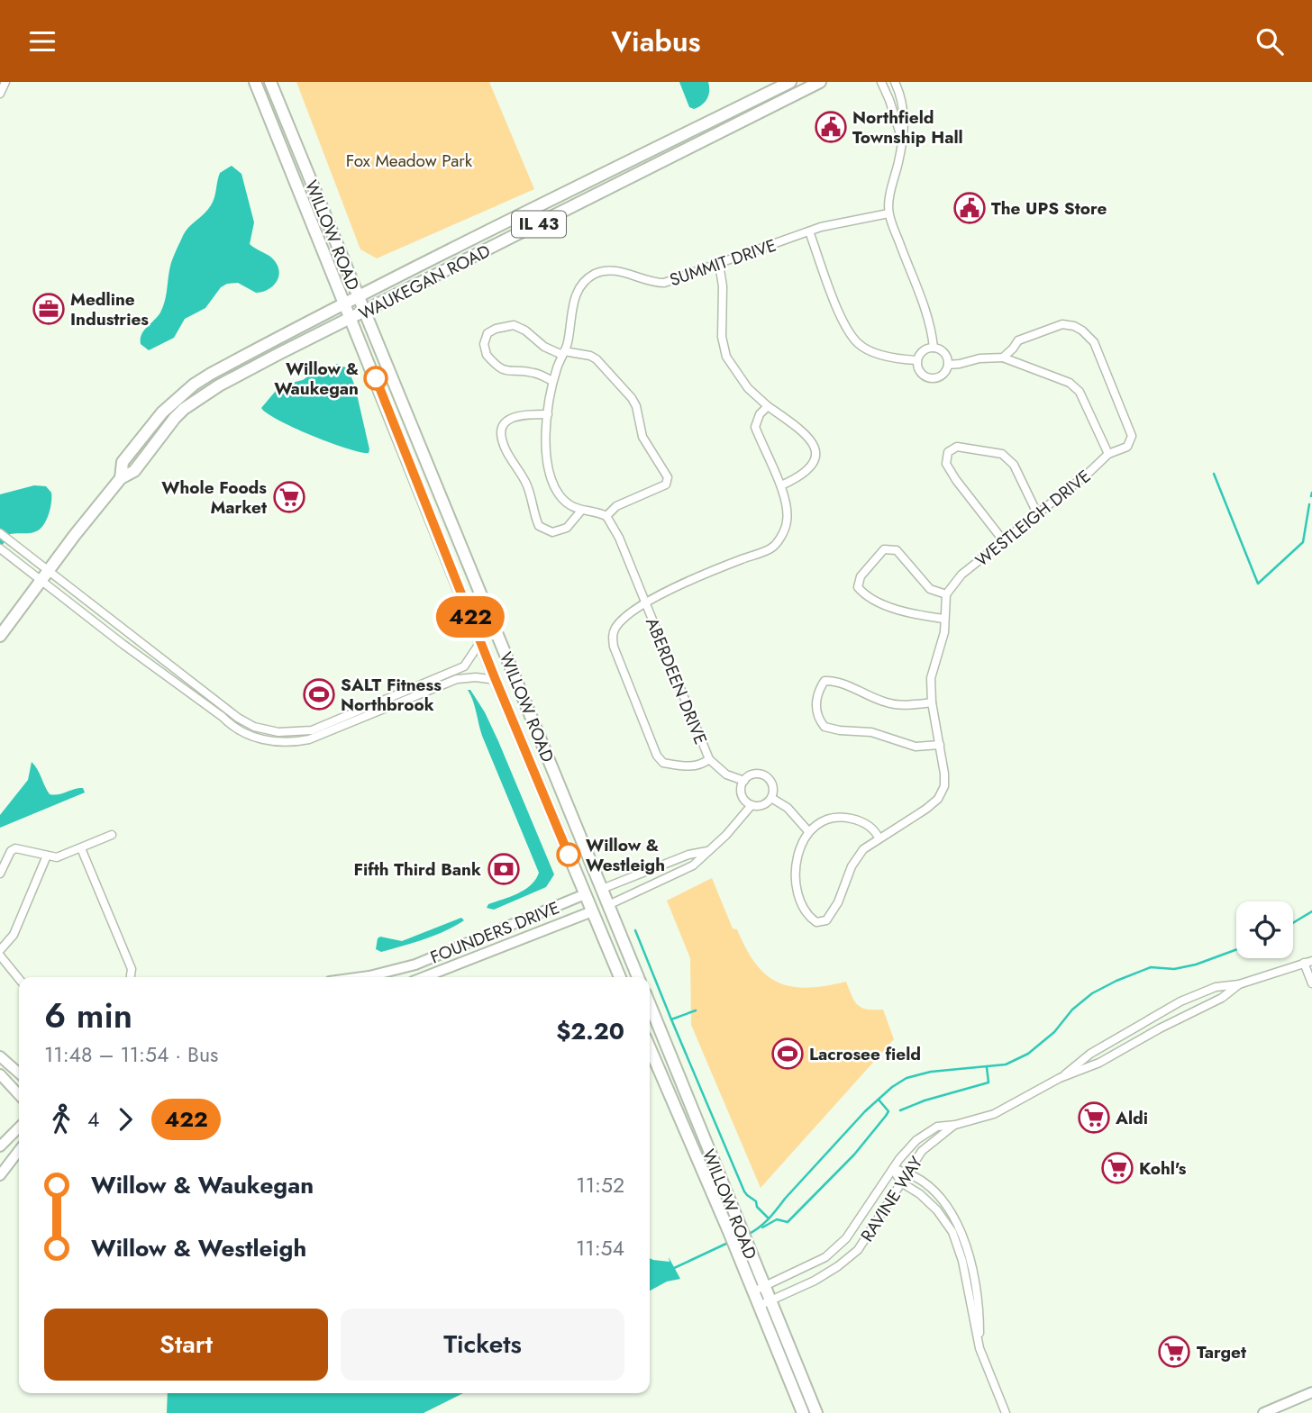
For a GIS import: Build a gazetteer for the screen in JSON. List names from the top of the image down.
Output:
{
  "streets": {
    "main road": [
      "IL 43",
      "WILLOW ROAD",
      "WAUKEGAN ROAD",
      "FOUNDERS DRIVE"
    ],
    "street": [
      "SUMMIT DRIVE",
      "WESTLEIGH DRIVE",
      "ABERDEEN DRIVE",
      "RAVINE WAY"
    ]
  },
  "crossings": [
    ["WILLOW ROAD", "WAUKEGAN ROAD"],
    ["WILLOW ROAD", "FOUNDERS DRIVE"],
    ["WILLOW ROAD", "RAVINE WAY"],
    ["SUMMIT DRIVE", "ABERDEEN DRIVE"]
  ],
  "parks": ["Fox Meadow Park"],
  "places": {
    "public building": ["Northfield Township Hall", "The UPS Store"],
    "office": ["Medline Industries"],
    "other": ["Willow & Waukegan", "Willow & Westleigh"],
    "supermarket": [
      "Whole Foods Market",
      "Aldi",
      "Kohl's",
      "Target"
    ],
    "sports": ["SALT Fitness Northbrook", "Lacrosee field"],
    "bank": ["Fifth Third Bank"]
  },
  "lines": ["bus line 422"],
  "page": {
    "header": "Viabus",
    "on_map": "422",
    "heading": ["6 min", "11:48 – 11:54 · Bus", "$2.20"],
    "legs": ["4", "422"],
    "list": [
      {
        "name": "Willow & Waukegan",
        "value": "11:52"
      },
      {
        "name": "Willow & Westleigh",
        "value": "11:54"
      }
    ],
    "buttons": ["Start", "Tickets"]
  }
}
